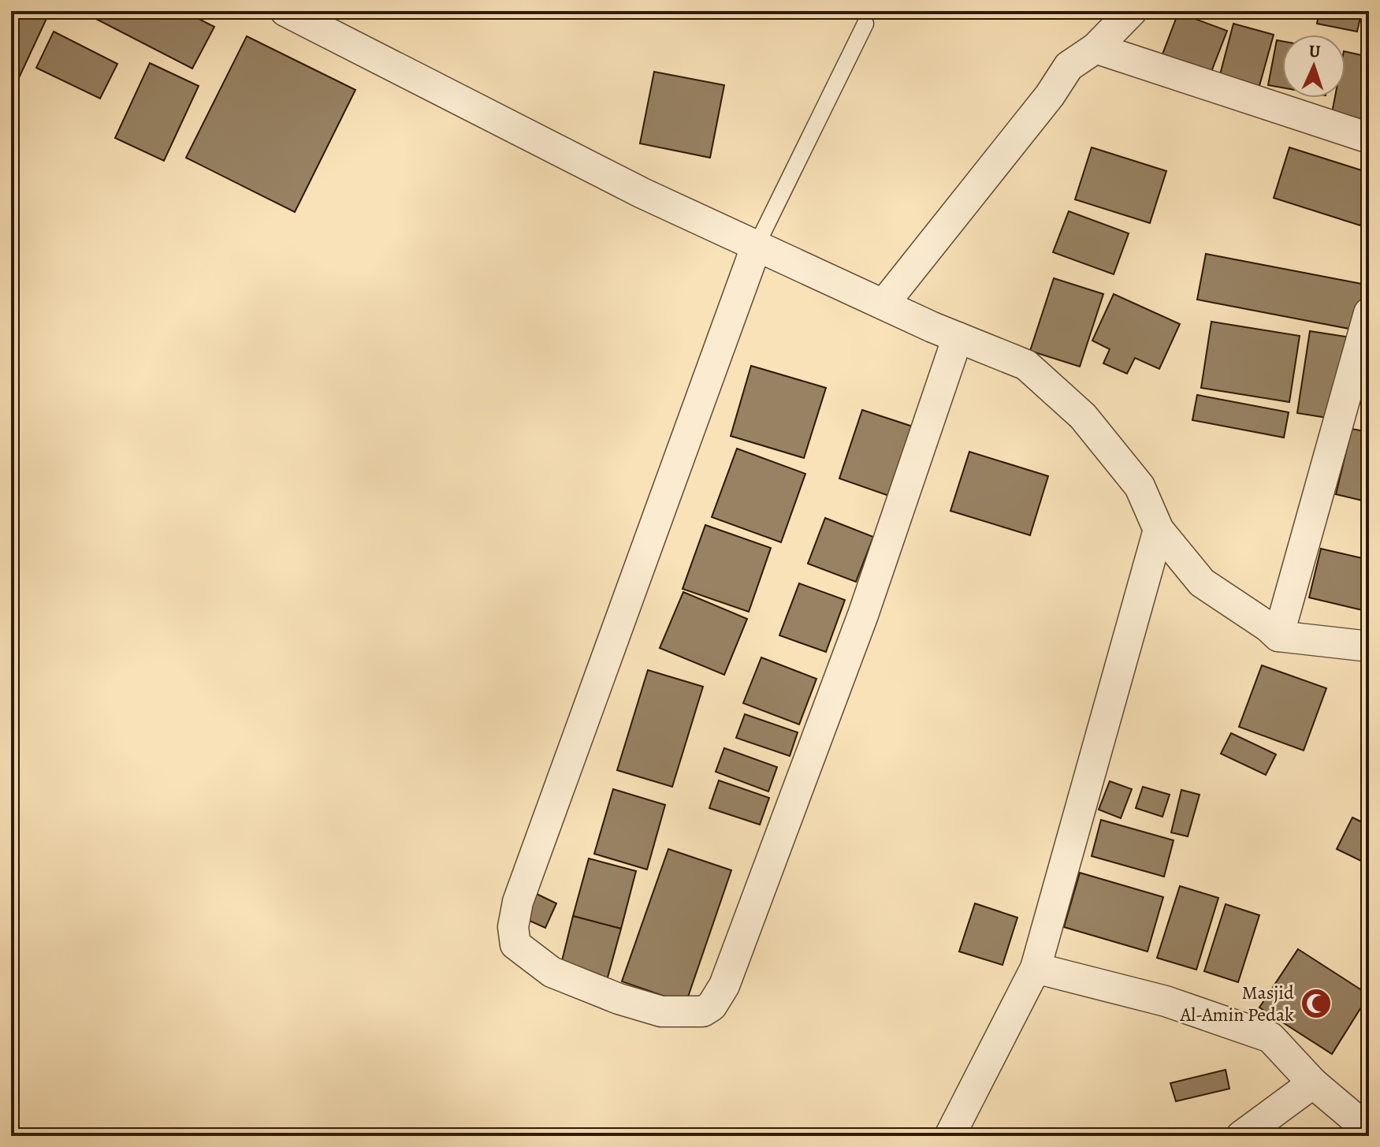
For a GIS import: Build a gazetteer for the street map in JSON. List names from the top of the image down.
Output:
{
  "places": {
    "mosque": ["Masjid Al-Amin Pedak"]
  },
  "north": "top"
}
